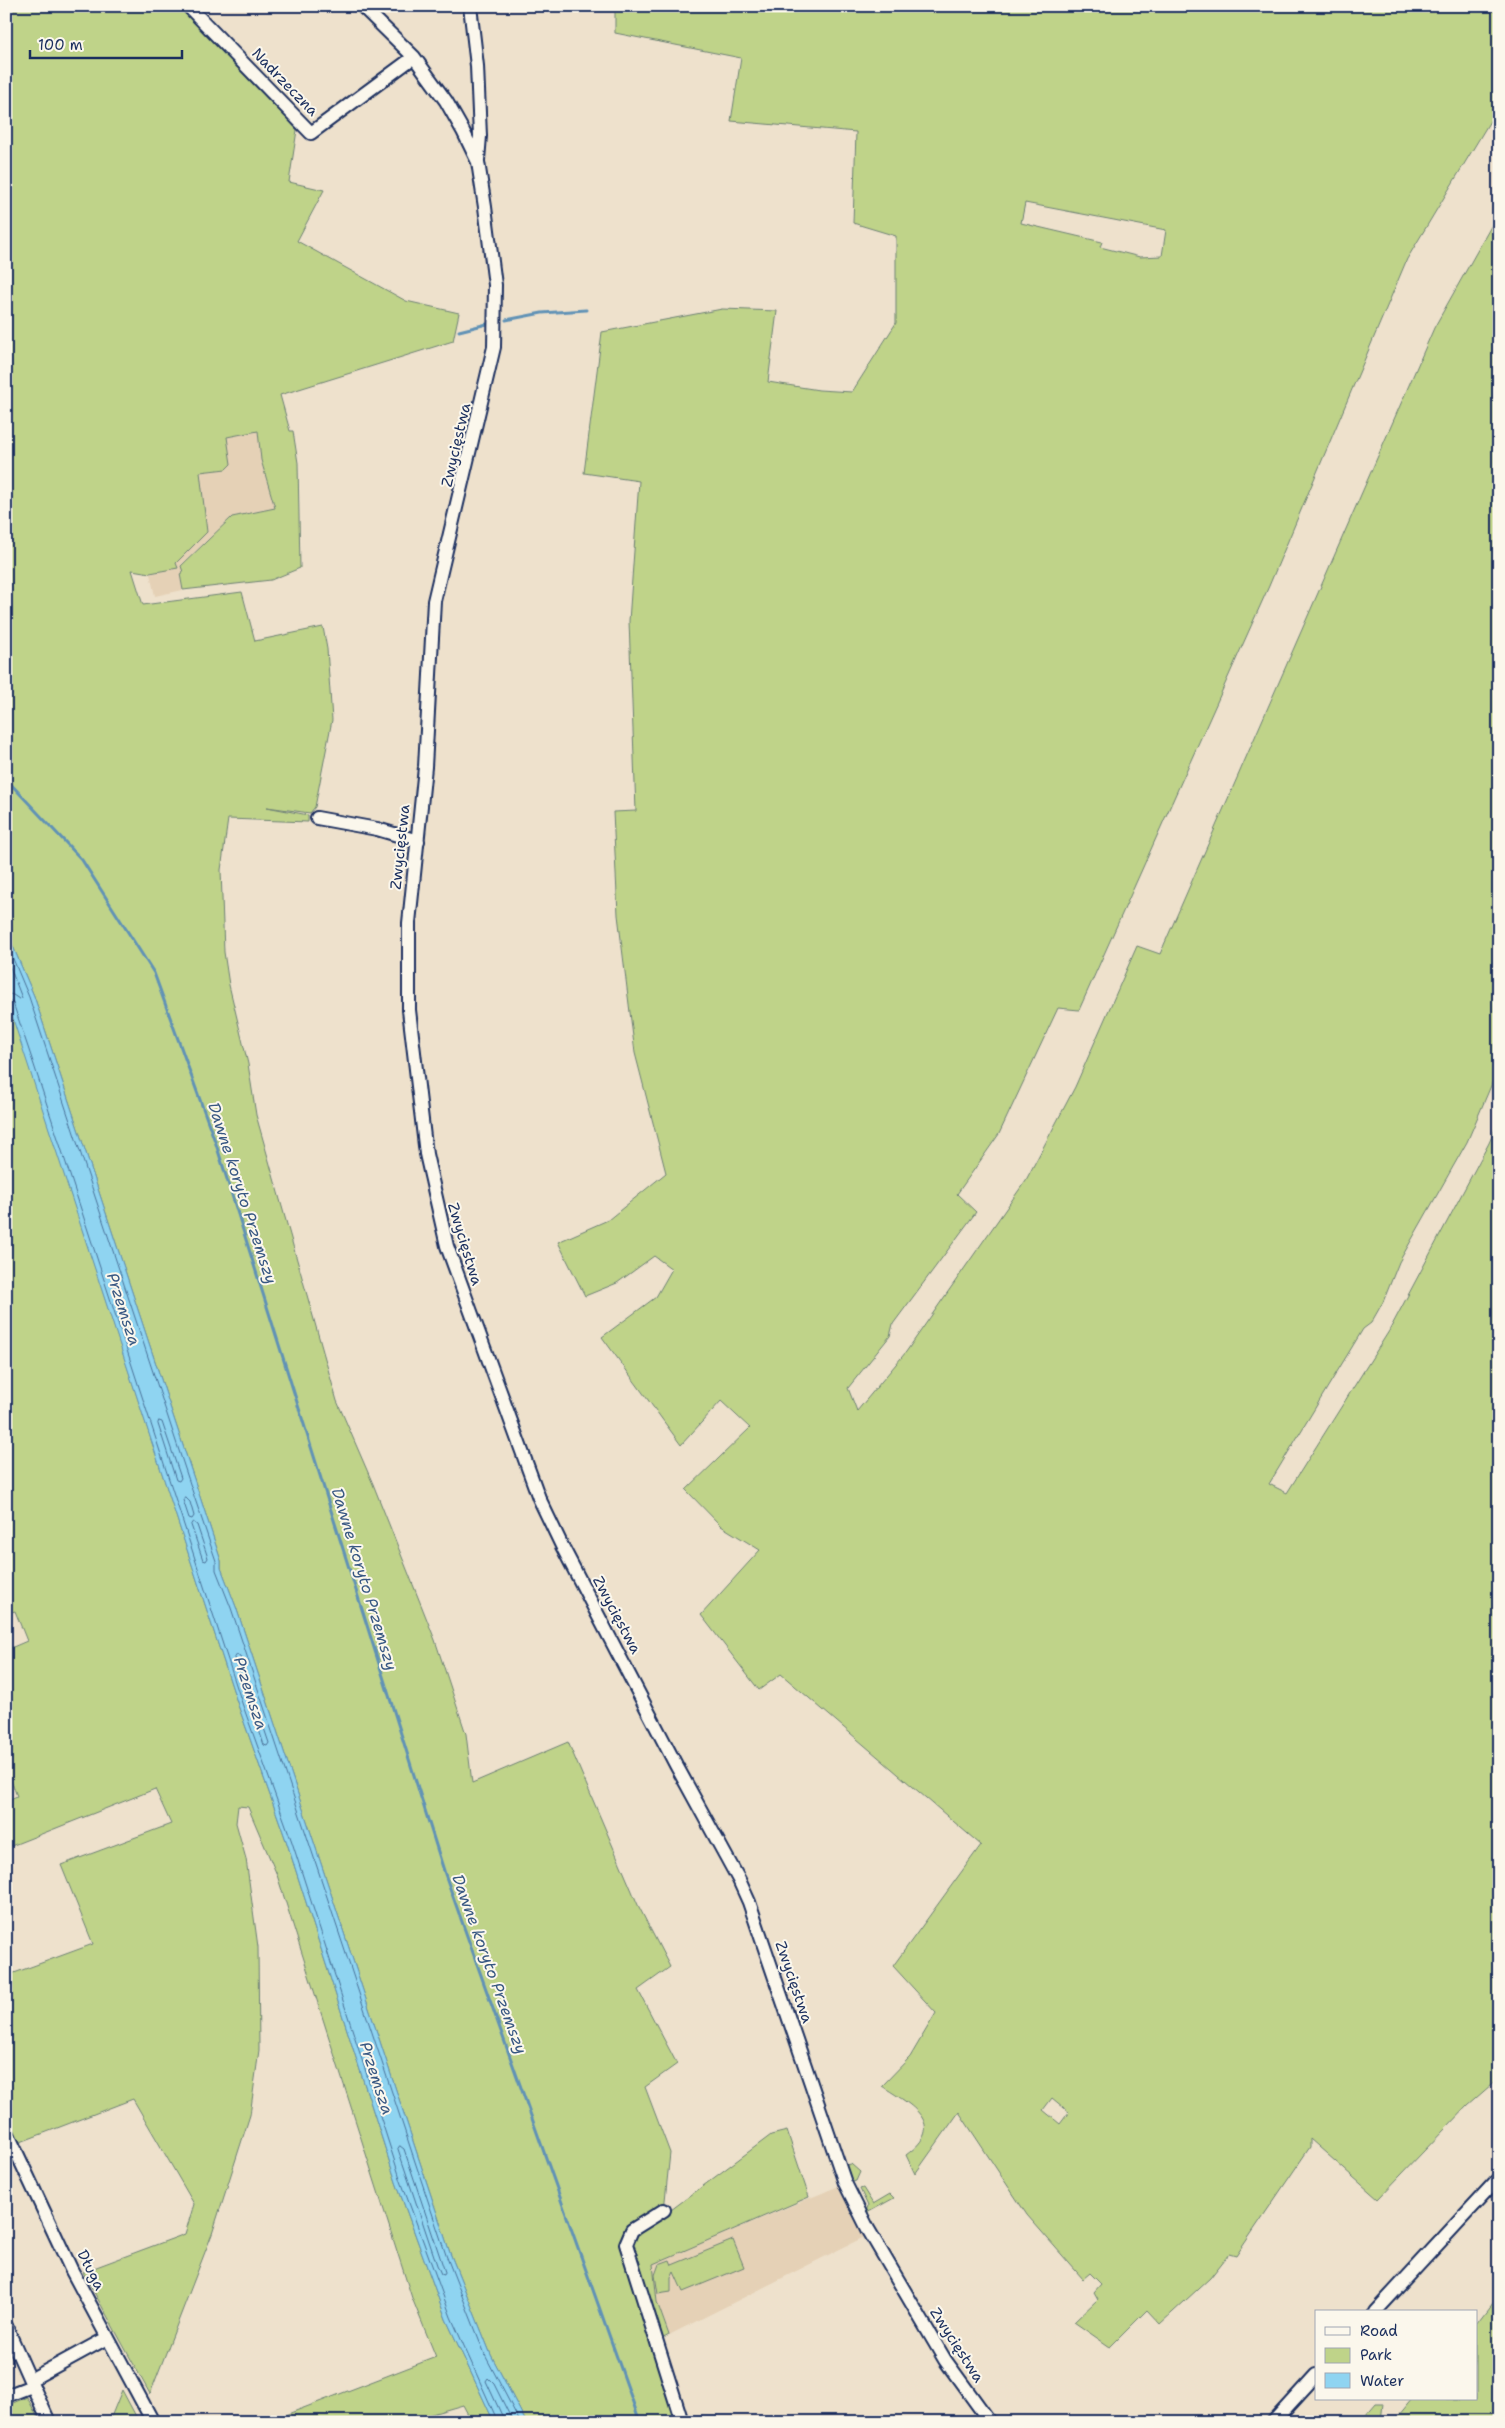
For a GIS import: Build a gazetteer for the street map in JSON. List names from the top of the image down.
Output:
{
  "streets": {
    "street": ["Nadrzeczna", "Zwycięstwa", "Długa"]
  },
  "crossings": [
    ["Nadrzeczna", "Zwycięstwa"]
  ],
  "water": ["Dawne koryto Przemszy", "Przemsza"],
  "legend": ["Road", "Park", "Water"],
  "scale_bar": "100 m"
}
